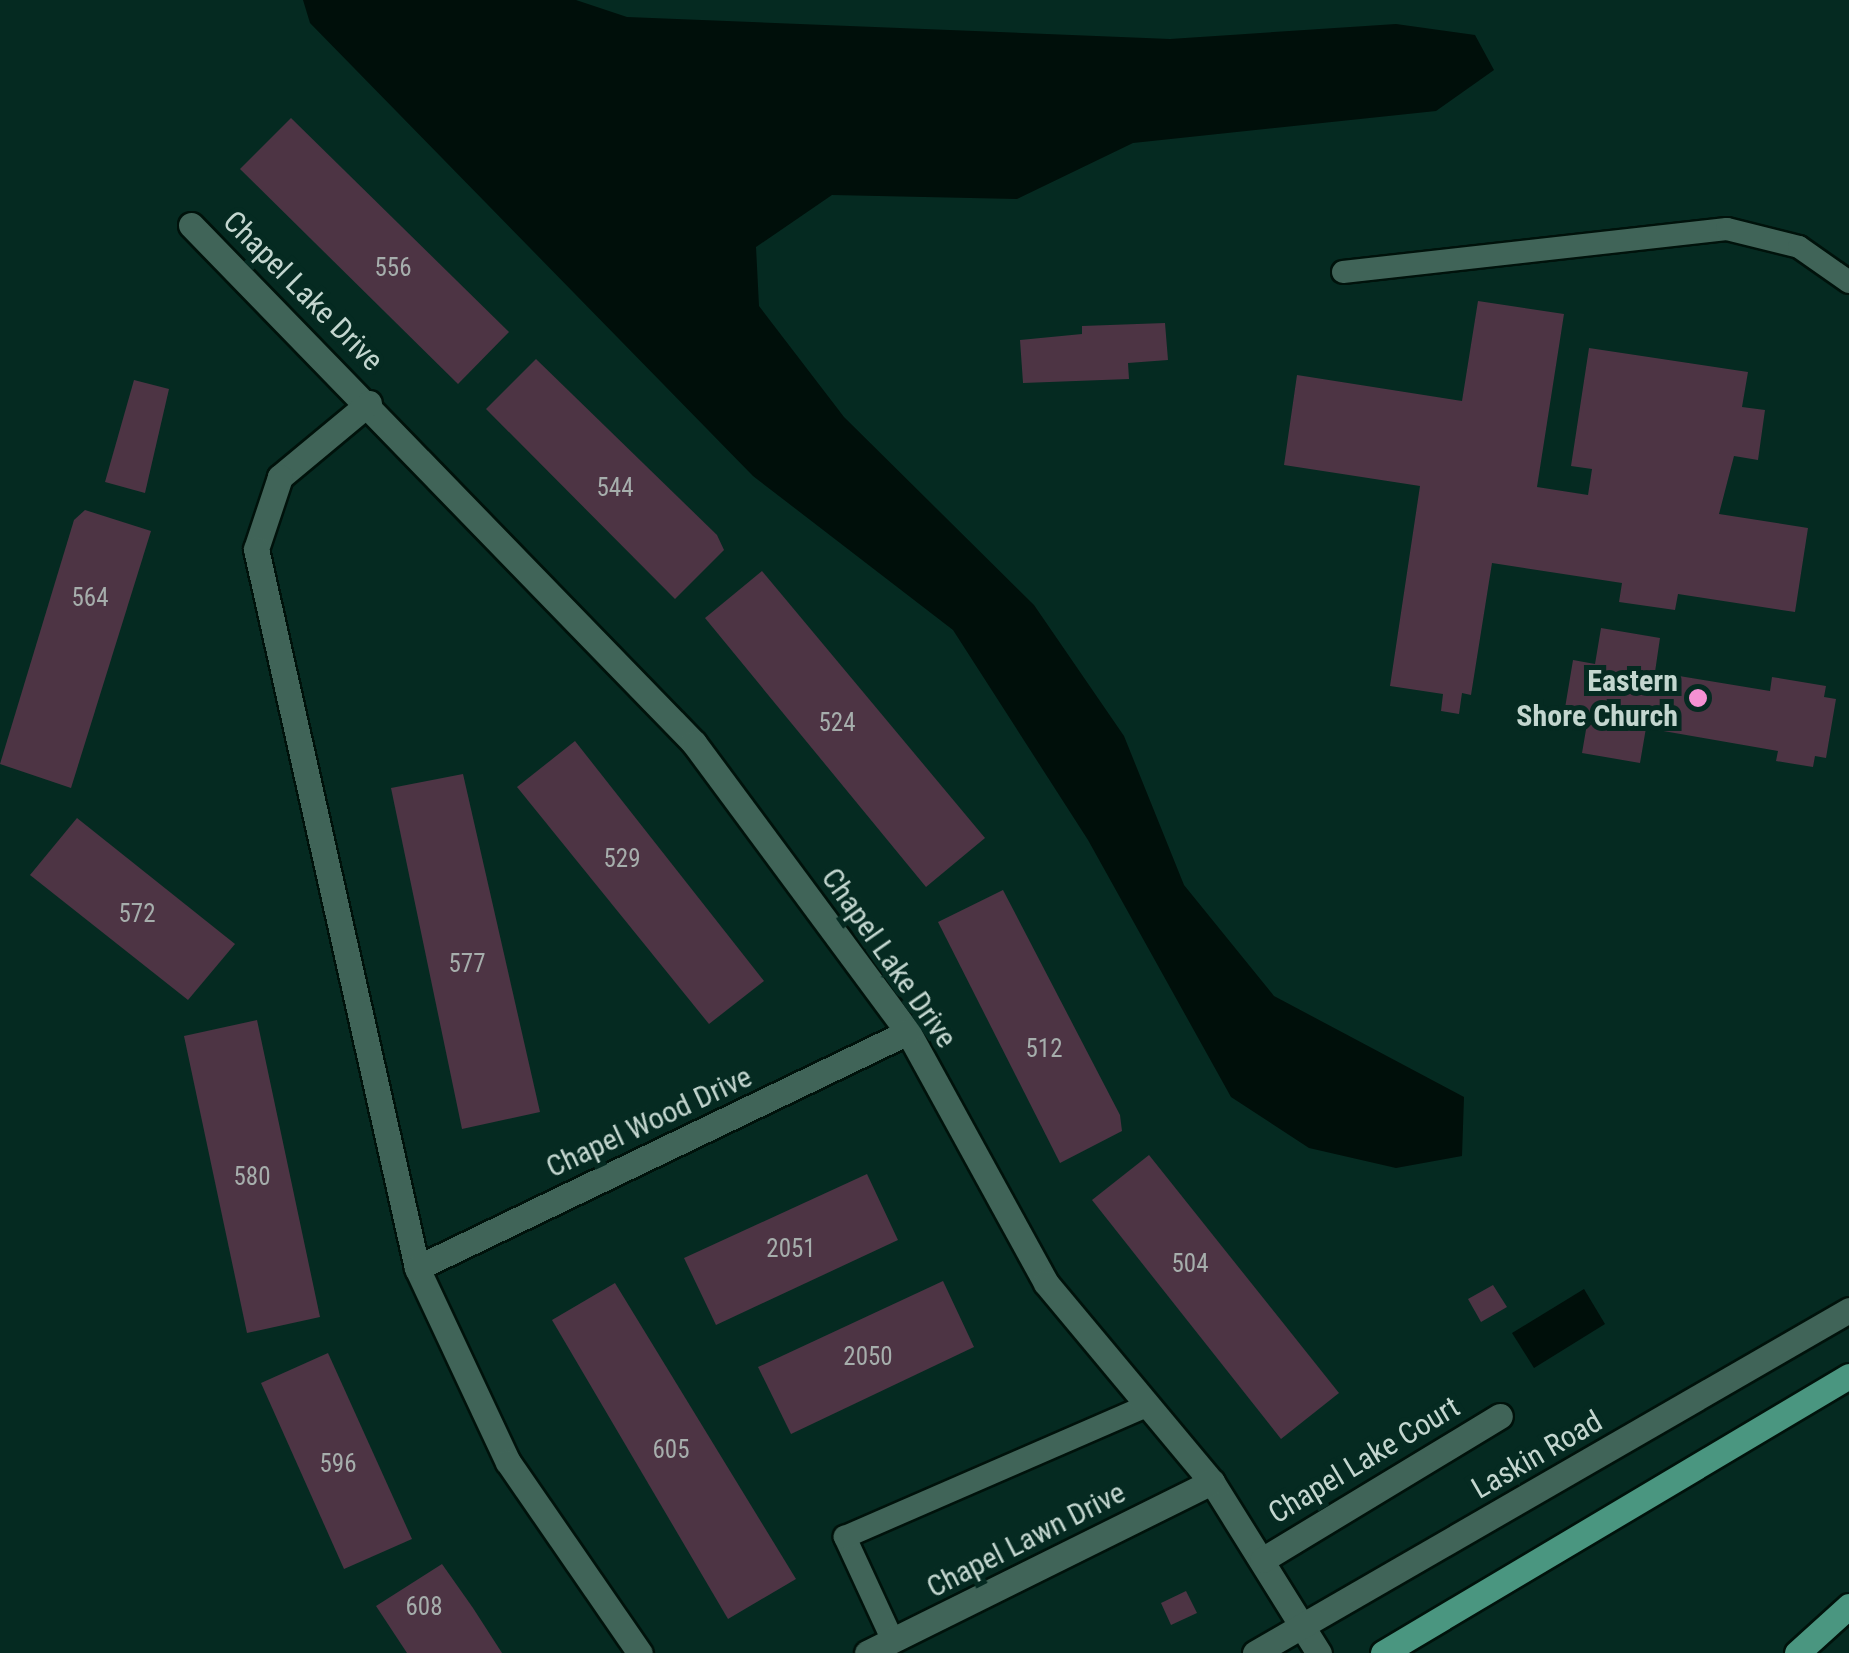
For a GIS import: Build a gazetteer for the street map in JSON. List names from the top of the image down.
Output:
{
  "streets": {
    "street": [
      "Chapel Lake Drive",
      "Chapel Wood Drive",
      "Laskin Road",
      "Chapel Lake Court",
      "Chapel Lawn Drive"
    ]
  },
  "crossings": [
    ["Chapel Lake Drive", "Chapel Wood Drive"],
    ["Chapel Lake Drive", "Laskin Road"],
    ["Chapel Lake Drive", "Chapel Lake Court"],
    ["Chapel Lake Drive", "Chapel Lawn Drive"]
  ],
  "places": ["Eastern Shore Church"],
  "house_numbers": [
    "556",
    "544",
    "564",
    "524",
    "529",
    "572",
    "577",
    "512",
    "580",
    "2051",
    "504",
    "2050",
    "605",
    "596",
    "608"
  ]
}
